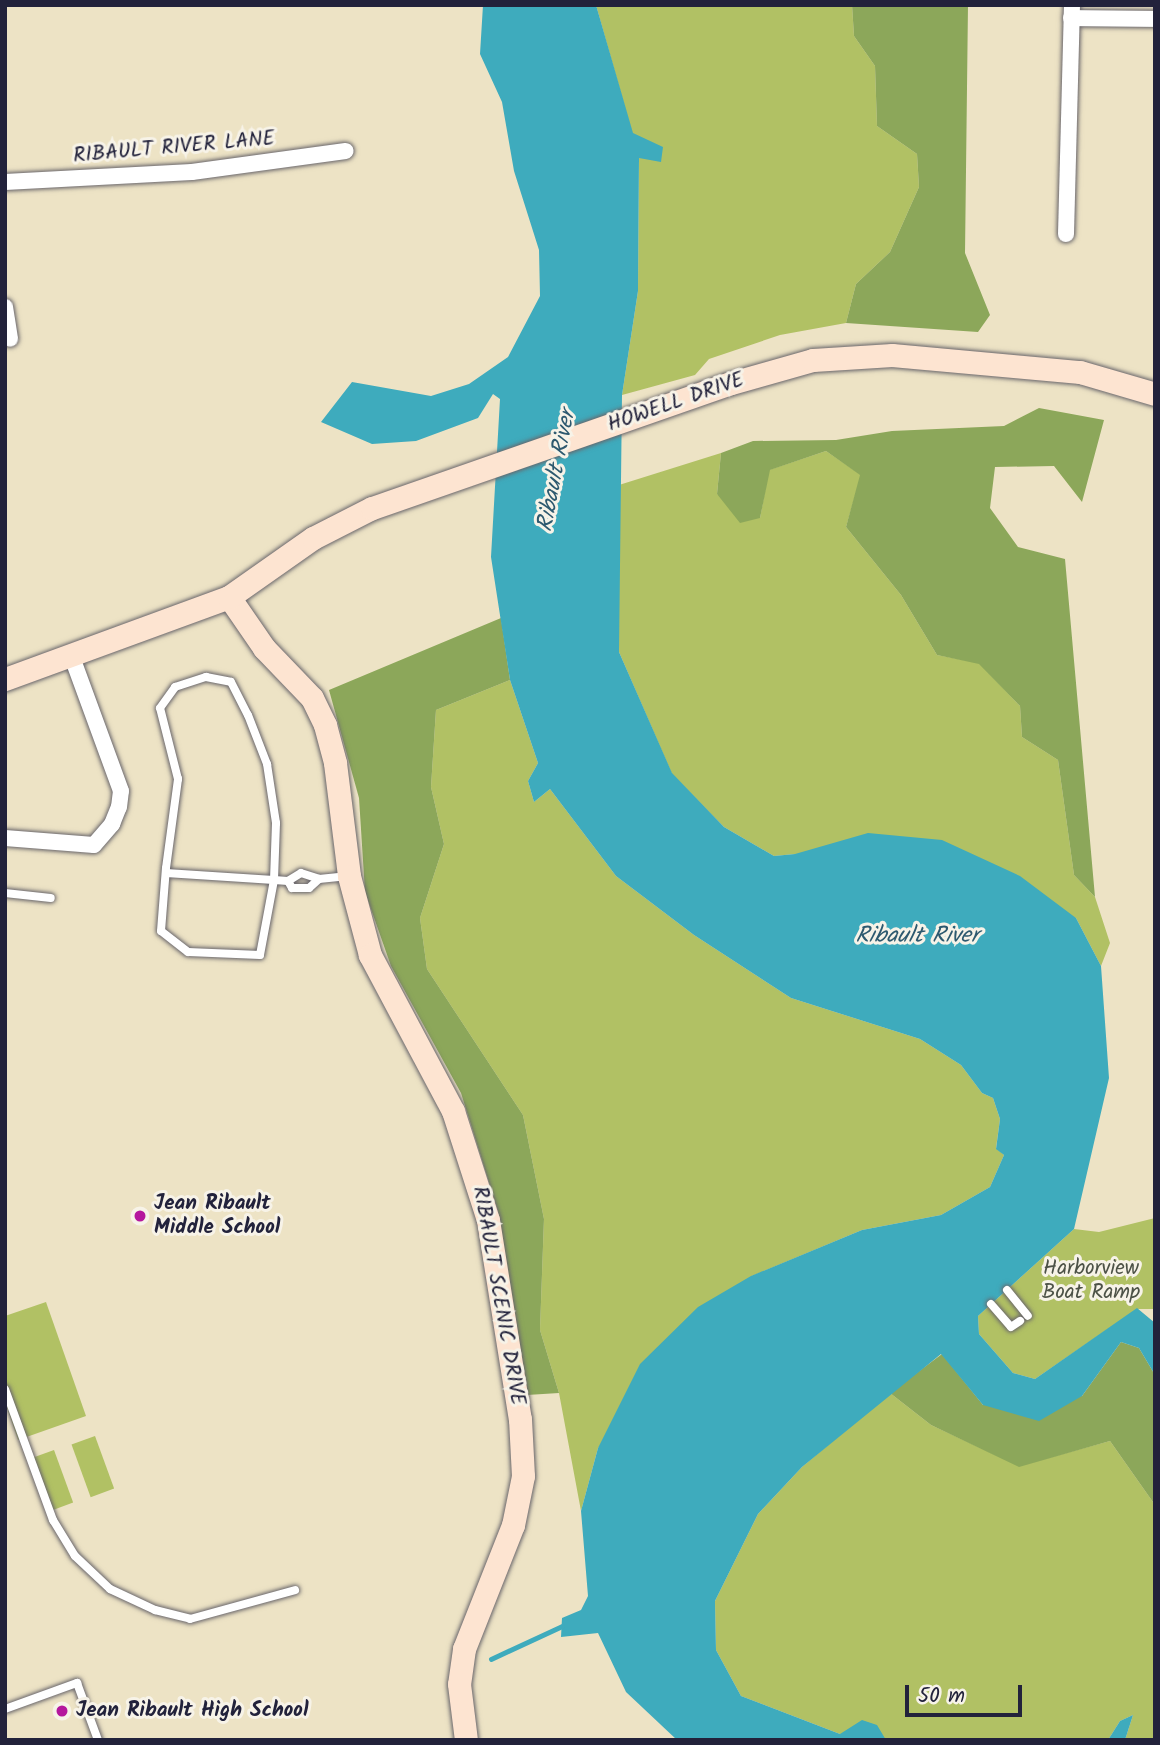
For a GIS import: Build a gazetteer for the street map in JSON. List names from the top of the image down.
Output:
{
  "streets": {
    "street": ["RIBAULT RIVER LANE", "HOWELL DRIVE", "RIBAULT SCENIC DRIVE"]
  },
  "crossings": [
    ["HOWELL DRIVE", "RIBAULT SCENIC DRIVE"]
  ],
  "water": ["Ribault River"],
  "parks": ["Harborview Boat Ramp"],
  "places": ["Jean Ribault Middle School", "Jean Ribault High School"],
  "scale_bar": "50 m"
}
